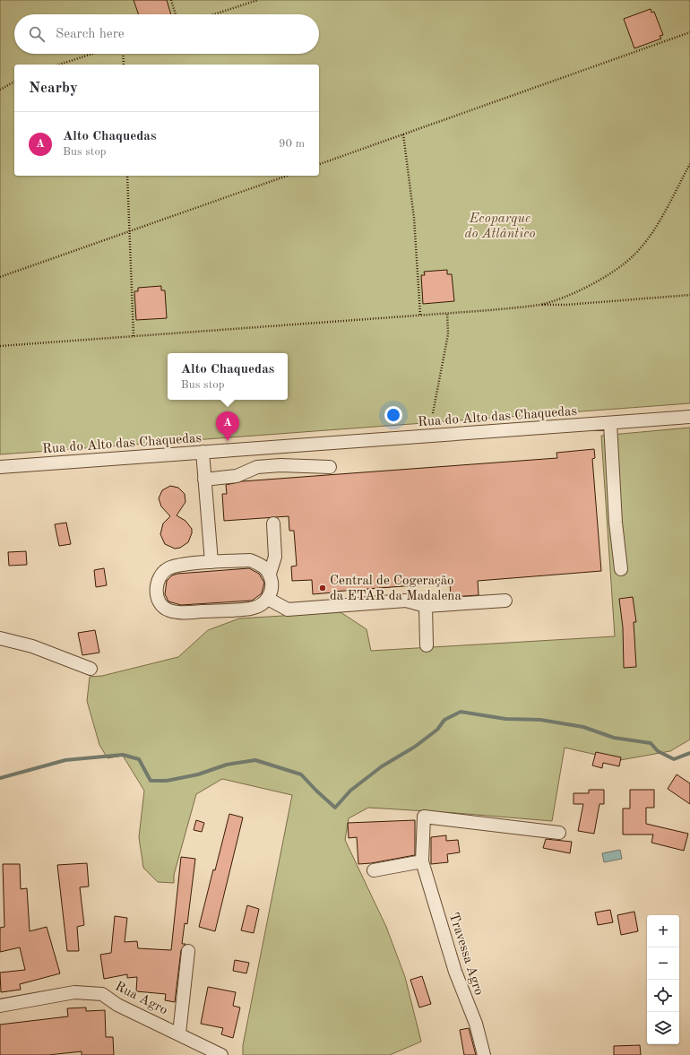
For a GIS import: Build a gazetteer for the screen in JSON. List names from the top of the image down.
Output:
{
  "streets": {
    "street": ["Rua do Alto das Chaquedas", "Travessa Agro", "Rua Agro"]
  },
  "parks": ["Ecoparque do Atlântico"],
  "places": ["Central de Cogeração da ETAR da Madalena"],
  "page": {
    "search": "Search here",
    "heading": "Nearby",
    "list": [
      {
        "mark": "A",
        "name": "Alto Chaquedas",
        "note": "Bus stop",
        "value": "90 m"
      }
    ],
    "popup": ["Alto Chaquedas", "Bus stop"],
    "pins": "A",
    "map_buttons": ["+", "−"]
  }
}
